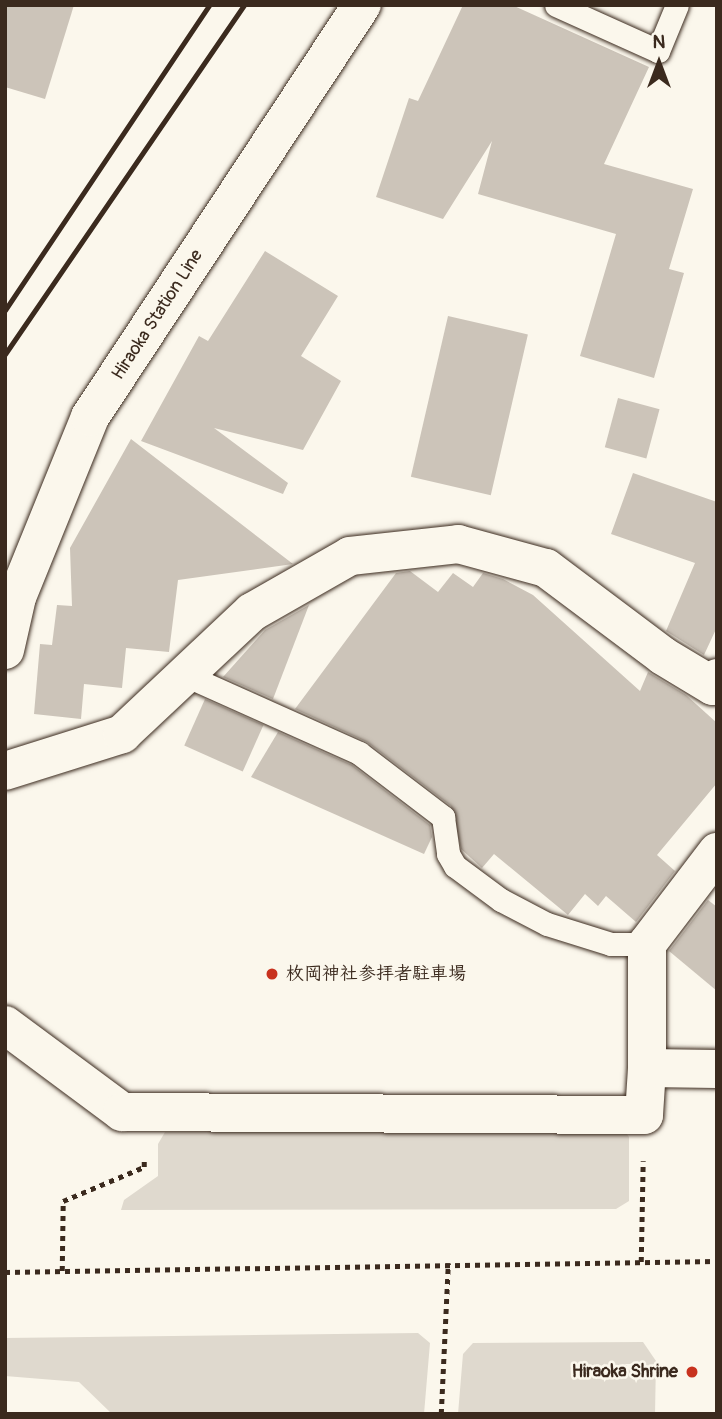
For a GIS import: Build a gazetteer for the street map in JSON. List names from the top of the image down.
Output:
{
  "streets": {
    "street": ["Hiraoka Station Line"]
  },
  "places": ["枚岡神社参拝者駐車場", "Hiraoka Shrine"],
  "north": "top"
}
